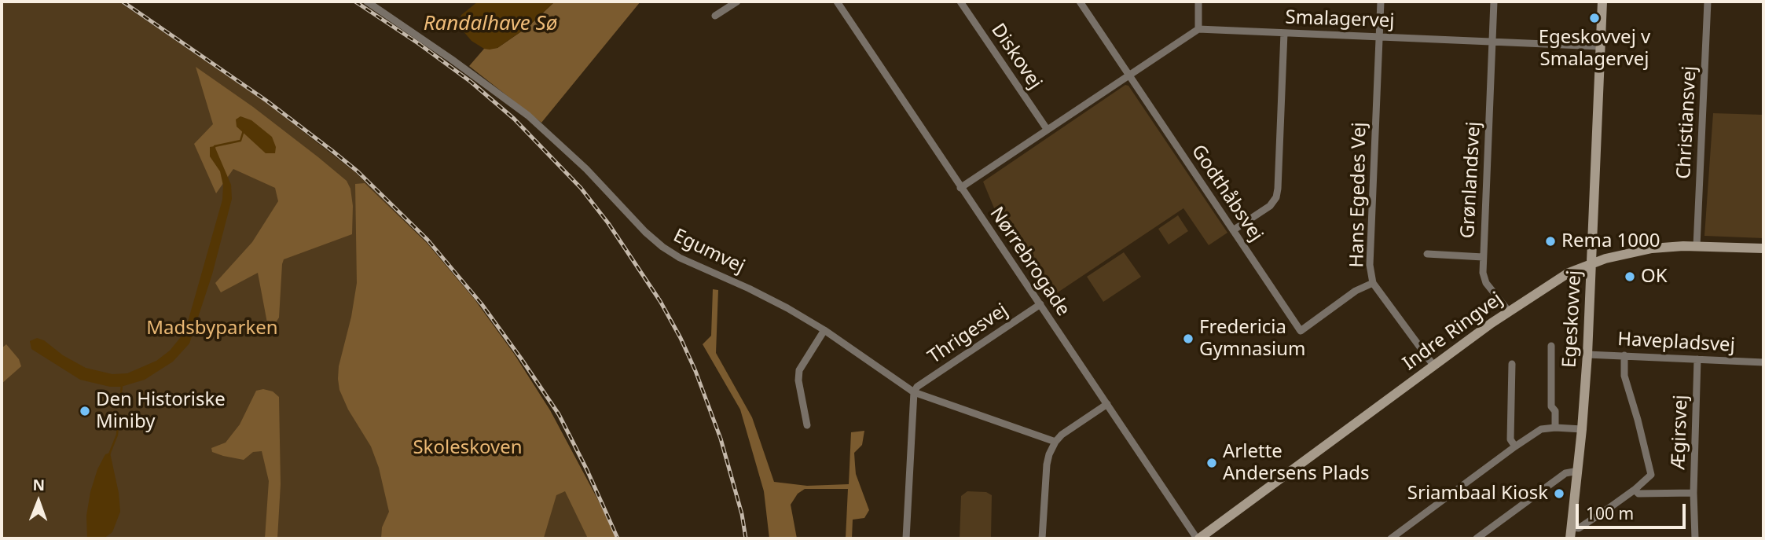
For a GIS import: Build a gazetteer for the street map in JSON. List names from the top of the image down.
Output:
{
  "streets": {
    "street": [
      "Smalagervej",
      "Diskovej",
      "Christiansvej",
      "Grønlandsvej",
      "Godthåbsvej",
      "Hans Egedes Vej",
      "Egumvej",
      "Nørrebrogade",
      "Egeskovvej",
      "Indre Ringvej",
      "Thrigesvej",
      "Havepladsvej",
      "Ægirsvej"
    ]
  },
  "crossings": [
    ["Smalagervej", "Grønlandsvej"],
    ["Smalagervej", "Hans Egedes Vej"],
    ["Smalagervej", "Egeskovvej"],
    ["Christiansvej", "Indre Ringvej"],
    ["Grønlandsvej", "Indre Ringvej"],
    ["Godthåbsvej", "Hans Egedes Vej"],
    ["Hans Egedes Vej", "Indre Ringvej"],
    ["Egumvej", "Thrigesvej"],
    ["Nørrebrogade", "Indre Ringvej"],
    ["Nørrebrogade", "Thrigesvej"],
    ["Egeskovvej", "Indre Ringvej"],
    ["Egeskovvej", "Havepladsvej"],
    ["Havepladsvej", "Ægirsvej"]
  ],
  "water": ["Randalhave Sø"],
  "parks": ["Madsbyparken", "Skoleskoven"],
  "places": [
    "Egeskovvej v Smalagervej",
    "Rema 1000",
    "OK",
    "Fredericia Gymnasium",
    "Den Historiske Miniby",
    "Arlette Andersens Plads",
    "Sriambaal Kiosk"
  ],
  "scale_bar": "100 m",
  "north": "top"
}
